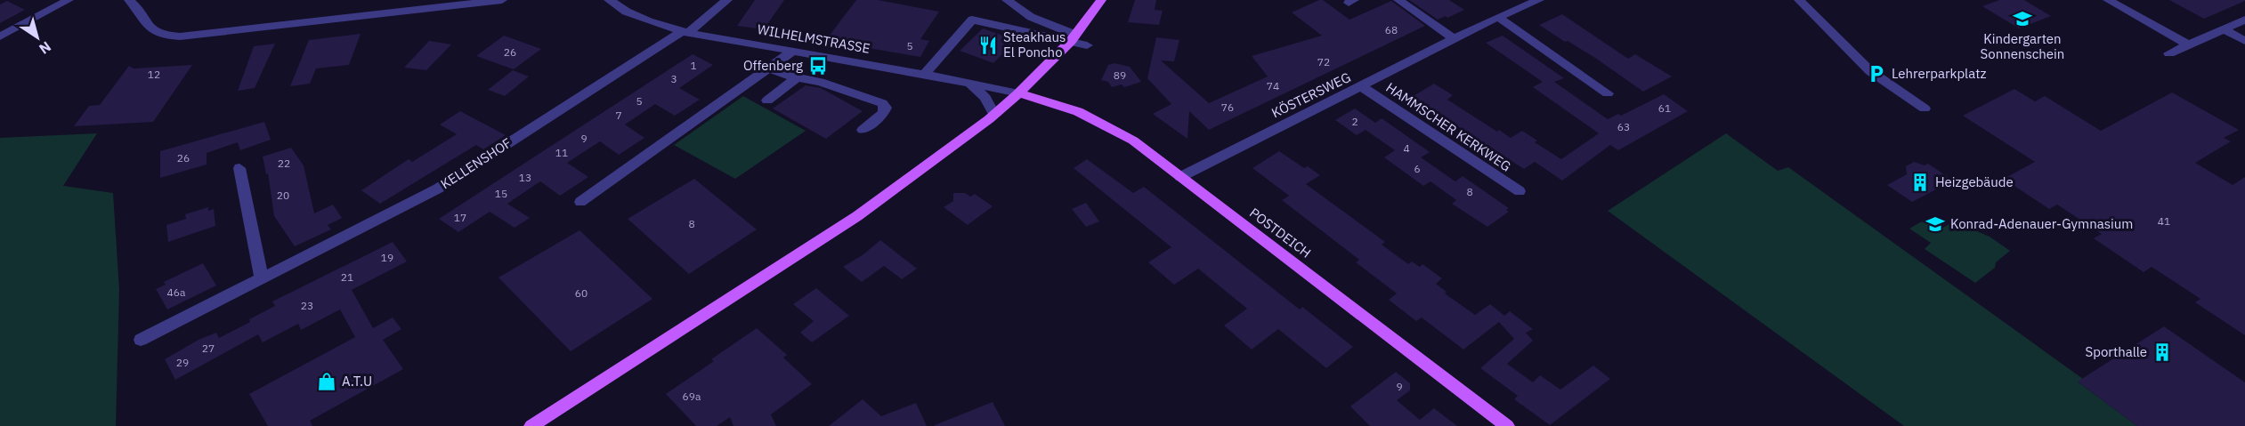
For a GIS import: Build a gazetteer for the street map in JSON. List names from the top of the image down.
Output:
{
  "streets": {
    "main road": ["POSTDEICH"],
    "street": [
      "WILHELMSTRASSE",
      "KÖSTERSWEG",
      "HAMMSCHER KERKWEG",
      "KELLENSHOF"
    ]
  },
  "crossings": [
    ["WILHELMSTRASSE", "KELLENSHOF"],
    ["WILHELMSTRASSE", "POSTDEICH"],
    ["KÖSTERSWEG", "HAMMSCHER KERKWEG"],
    ["KÖSTERSWEG", "POSTDEICH"]
  ],
  "places": {
    "school or university": ["Kindergarten Sonnenschein", "Konrad-Adenauer-Gymnasium"],
    "restaurant": ["Steakhaus El Poncho"],
    "bus stop": ["Offenberg"],
    "parking": ["Lehrerparkplatz"],
    "building": ["Heizgebäude", "Sporthalle"],
    "shop": ["A.T.U"]
  },
  "house_numbers": [
    "68",
    "5",
    "26",
    "72",
    "1",
    "12",
    "89",
    "3",
    "74",
    "5",
    "76",
    "61",
    "7",
    "2",
    "63",
    "9",
    "4",
    "11",
    "26",
    "22",
    "6",
    "13",
    "8",
    "15",
    "20",
    "17",
    "41",
    "8",
    "19",
    "21",
    "46a",
    "60",
    "23",
    "27",
    "29",
    "9",
    "69a"
  ],
  "north": "bottom right"
}
